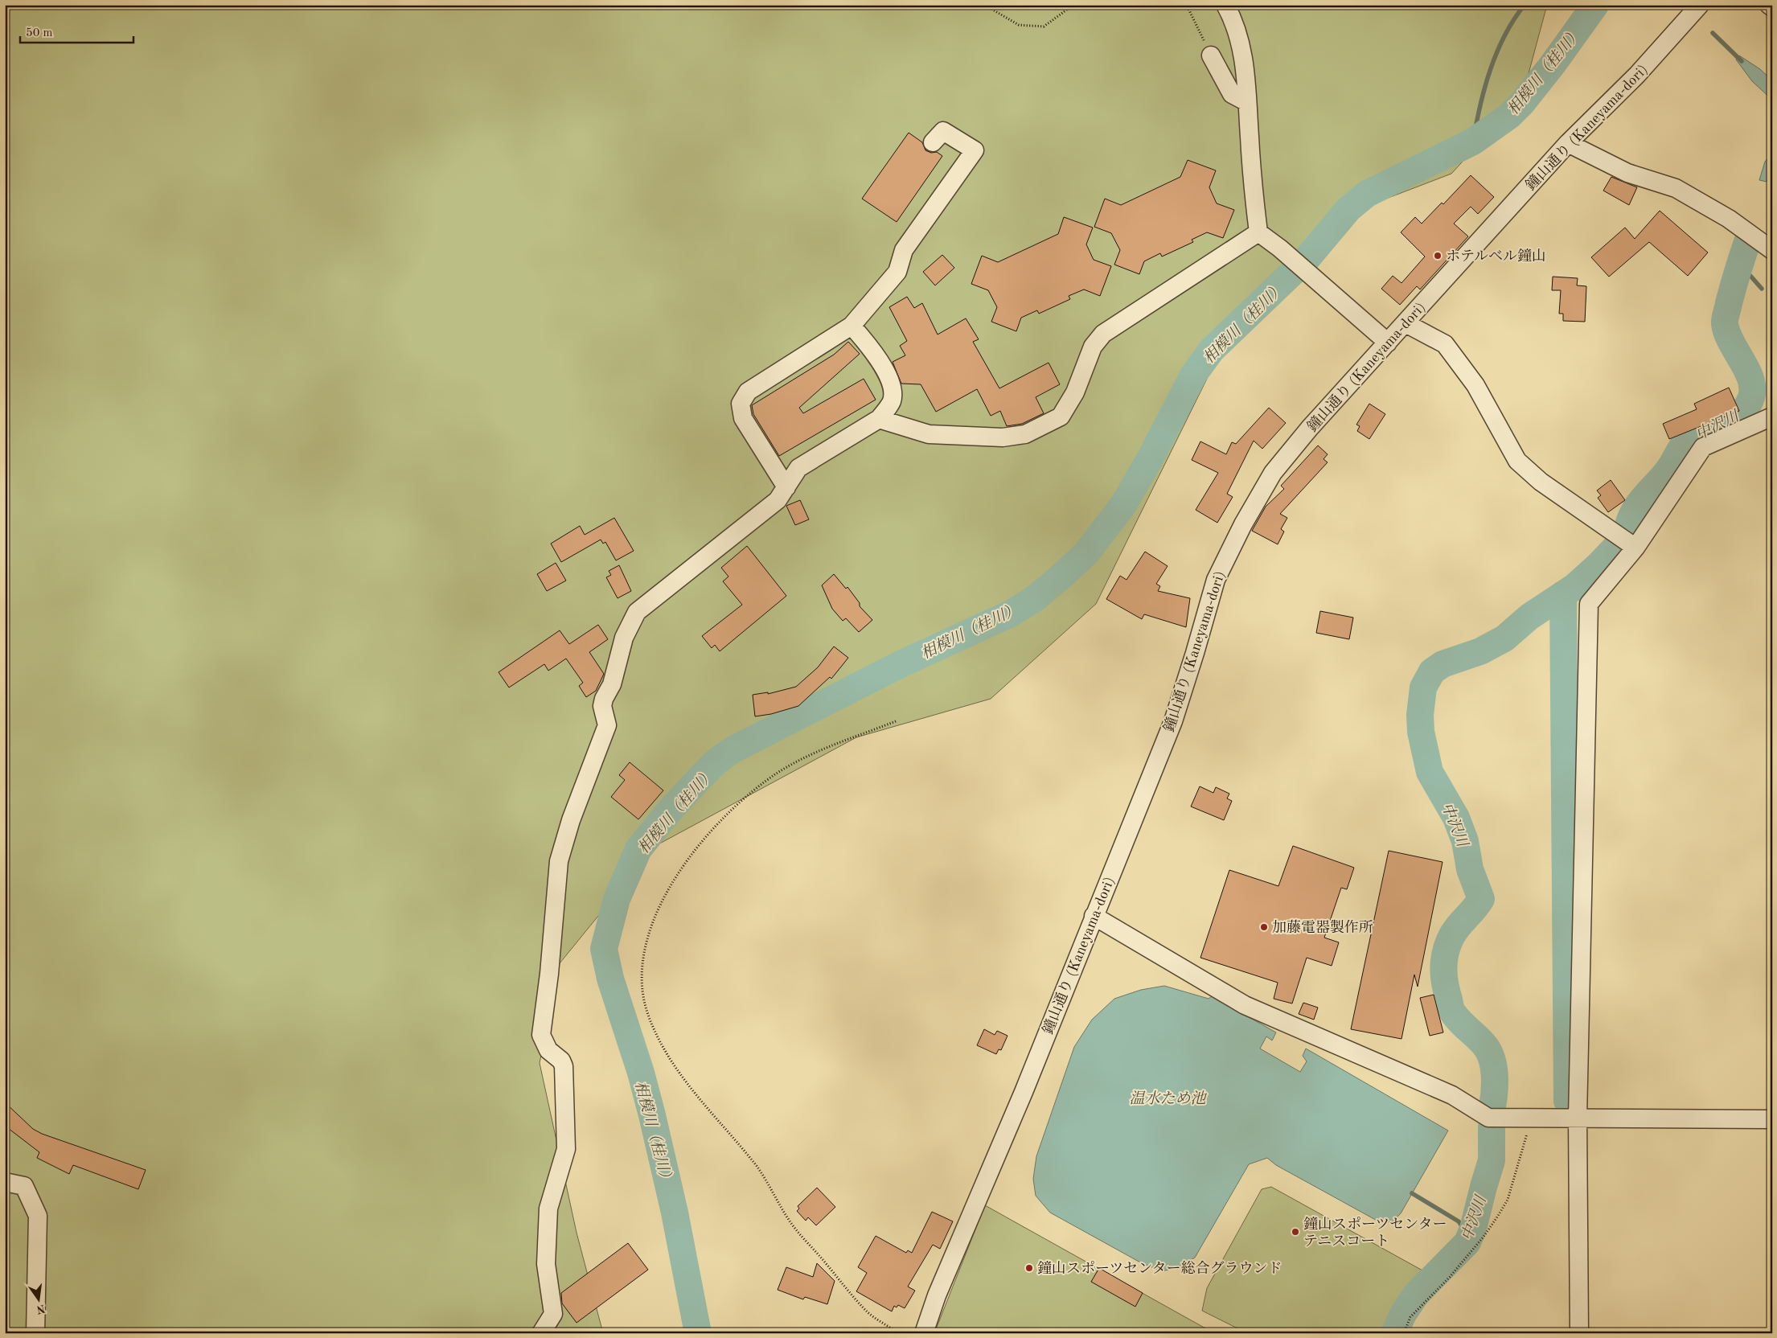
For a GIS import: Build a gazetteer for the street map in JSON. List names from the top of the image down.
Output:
{
  "streets": {
    "street": ["鐘山通り (Kaneyama-dori)"]
  },
  "water": ["相模川（桂川）", "中沢川", "温水ため池"],
  "places": [
    "ホテルベル鐘山",
    "加藤電器製作所",
    "鐘山スポーツセンター テニスコート",
    "鐘山スポーツセンター総合グラウンド"
  ],
  "scale_bar": "50 m",
  "north": "bottom"
}
